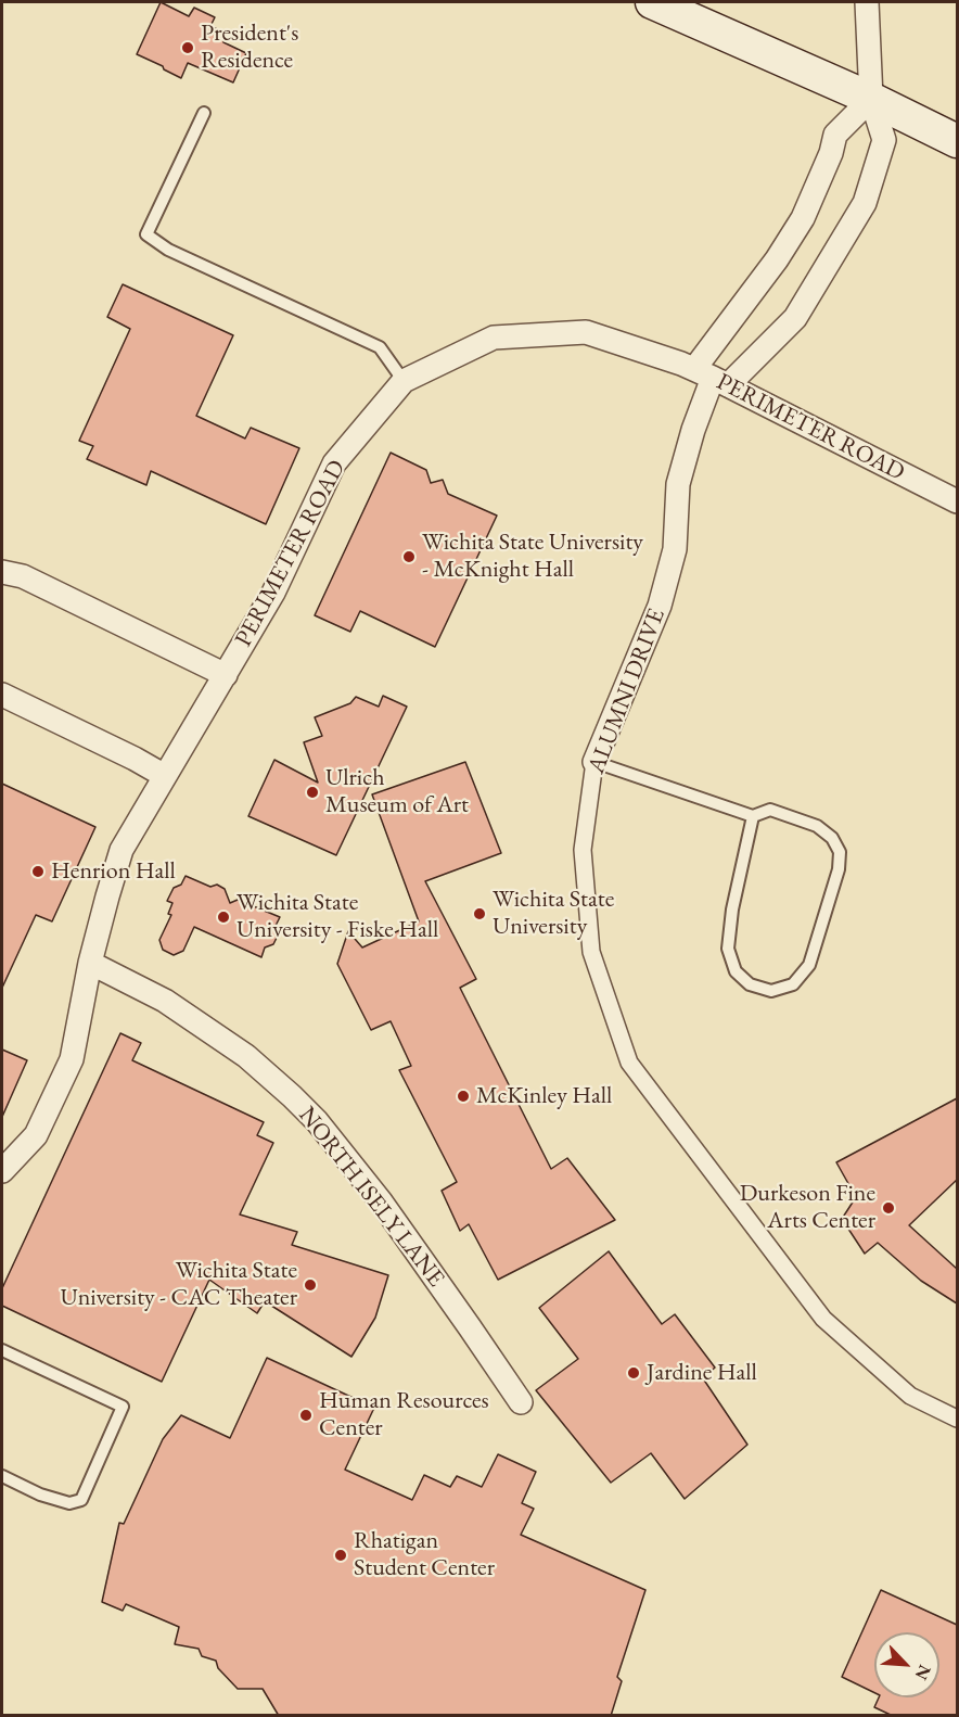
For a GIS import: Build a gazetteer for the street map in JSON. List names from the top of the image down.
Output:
{
  "streets": {
    "street": ["PERIMETER ROAD", "ALUMNI DRIVE", "NORTH ISELY LANE"]
  },
  "crossings": [
    ["PERIMETER ROAD", "ALUMNI DRIVE"],
    ["PERIMETER ROAD", "NORTH ISELY LANE"]
  ],
  "places": [
    "President's Residence",
    "Wichita State University - McKnight Hall",
    "Ulrich Museum of Art",
    "Henrion Hall",
    "Wichita State University",
    "Wichita State University - Fiske Hall",
    "McKinley Hall",
    "Durkeson Fine Arts Center",
    "Wichita State University - CAC Theater",
    "Jardine Hall",
    "Human Resources Center",
    "Rhatigan Student Center"
  ],
  "north": "bottom right"
}
